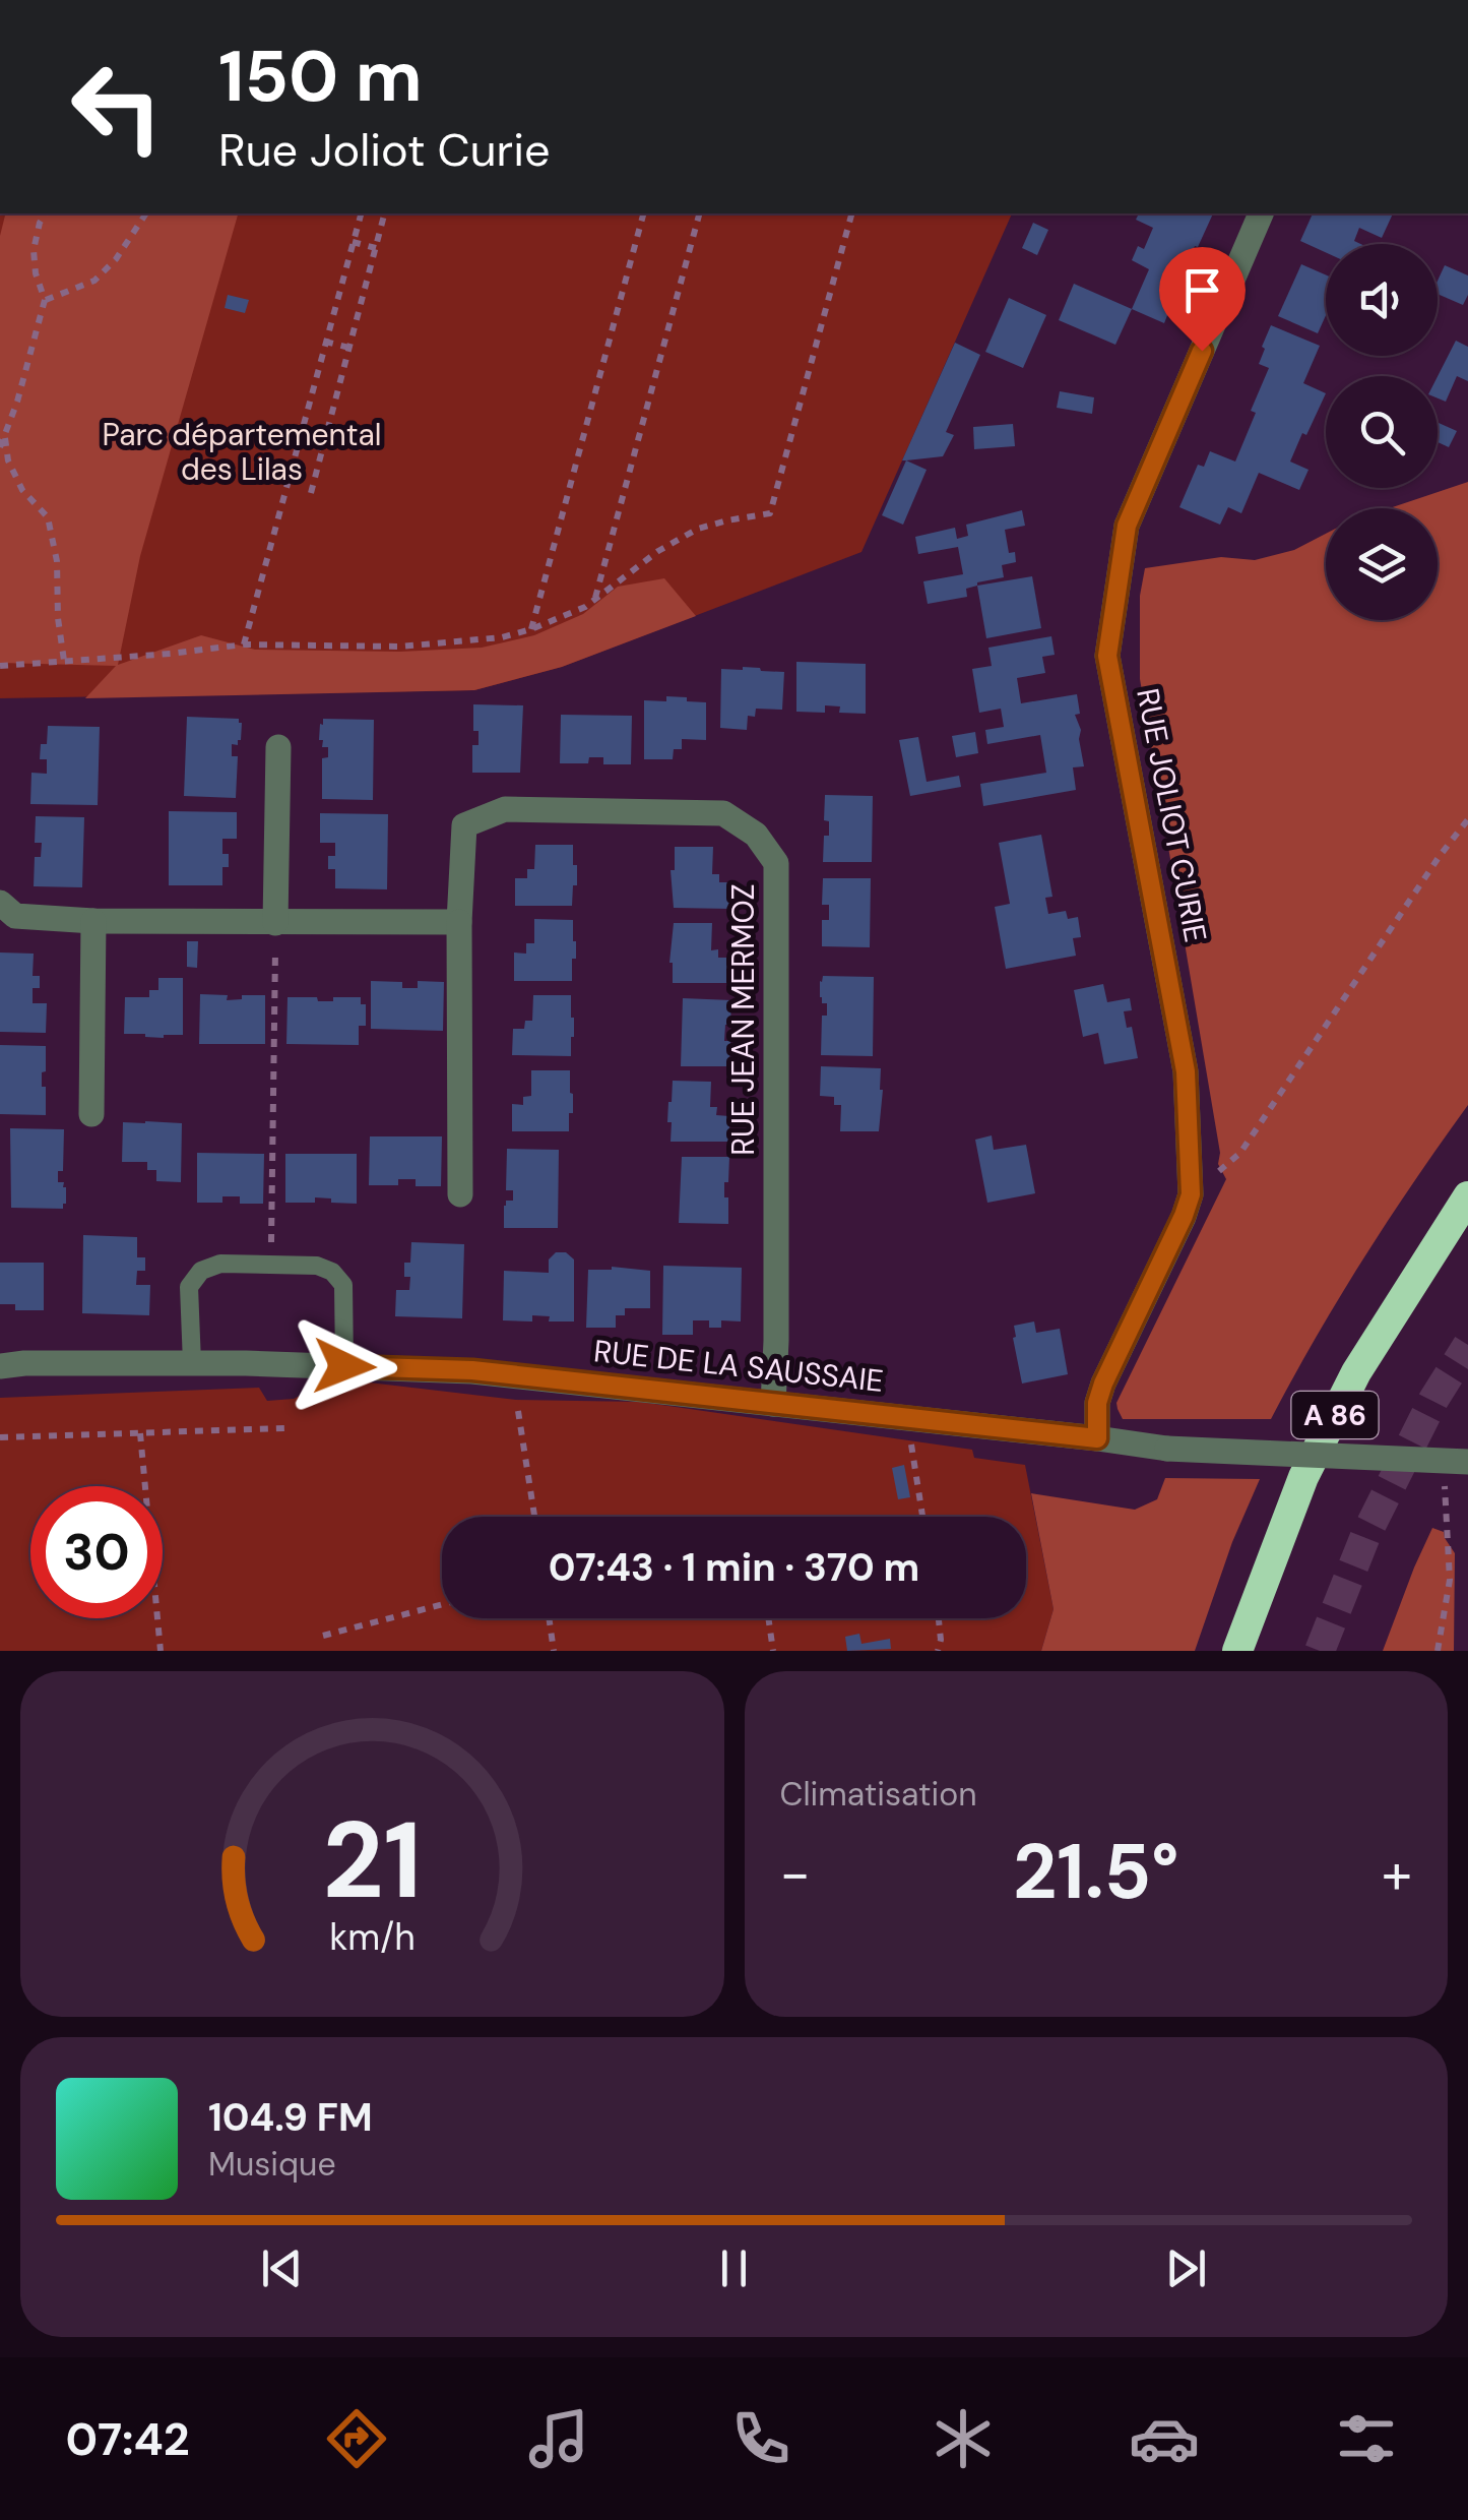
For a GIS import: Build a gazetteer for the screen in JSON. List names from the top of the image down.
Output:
{
  "streets": {
    "highway": ["A 86"],
    "street": ["RUE JOLIOT CURIE", "RUE JEAN MERMOZ", "RUE DE LA SAUSSAIE"]
  },
  "crossings": [
    ["RUE JOLIOT CURIE", "RUE DE LA SAUSSAIE"],
    ["RUE JEAN MERMOZ", "RUE DE LA SAUSSAIE"]
  ],
  "parks": ["Parc départemental des Lilas"],
  "page": {
    "turn": ["150 m", "Rue Joliot Curie"],
    "limit": "30",
    "trip": "07:43 · 1 min · 370 m",
    "tile": "Climatisation",
    "heat": ["−", "21.5°", "+"],
    "song": ["104.9 FM", "Musique"],
    "tabs": "07:42",
    "gauge": ["21", "km/h"]
  }
}
